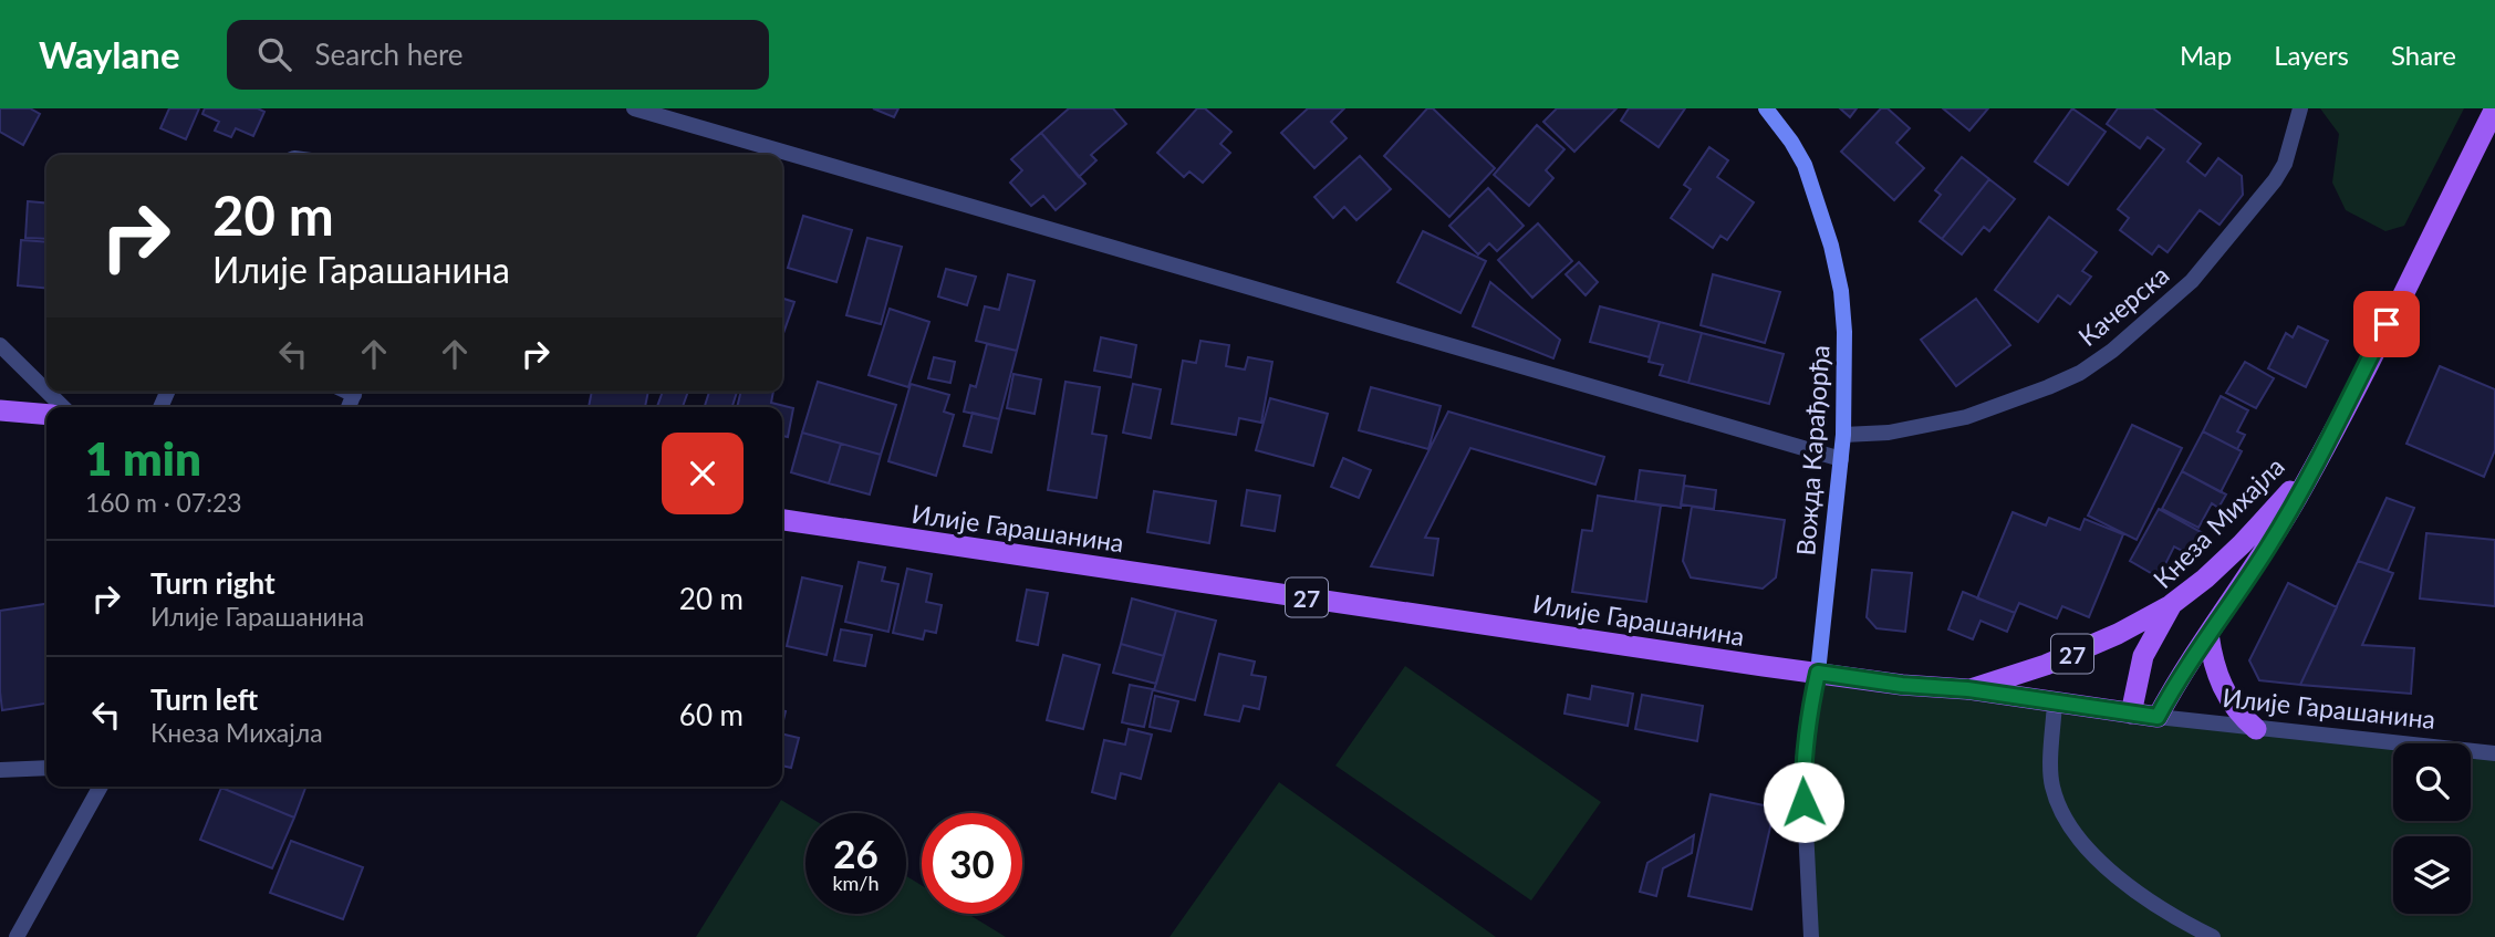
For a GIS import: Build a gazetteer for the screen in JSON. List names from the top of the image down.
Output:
{
  "streets": {
    "main road": [
      "Вожда Карађорђа",
      "Кнеза Михајла",
      "Илије Гарашанина",
      "27"
    ],
    "street": ["Качерска"]
  },
  "crossings": [
    ["Качерска", "Вожда Карађорђа"],
    ["Вожда Карађорђа", "Илије Гарашанина"],
    ["Кнеза Михајла", "Илије Гарашанина"],
    ["Кнеза Михајла", "27"],
    ["Илије Гарашанина", "27"]
  ],
  "page": {
    "header": "Waylane",
    "search": "Search here",
    "nav": ["Map", "Layers", "Share"],
    "turn": ["20 m", "Илије Гарашанина"],
    "heading": ["1 min", "160 m · 07:23"],
    "list": [
      {
        "name": "Turn right",
        "note": "Илије Гарашанина",
        "value": "20 m"
      },
      {
        "name": "Turn left",
        "note": "Кнеза Михајла",
        "value": "60 m"
      }
    ],
    "speed": "26 km/h",
    "limit": "30"
  }
}
